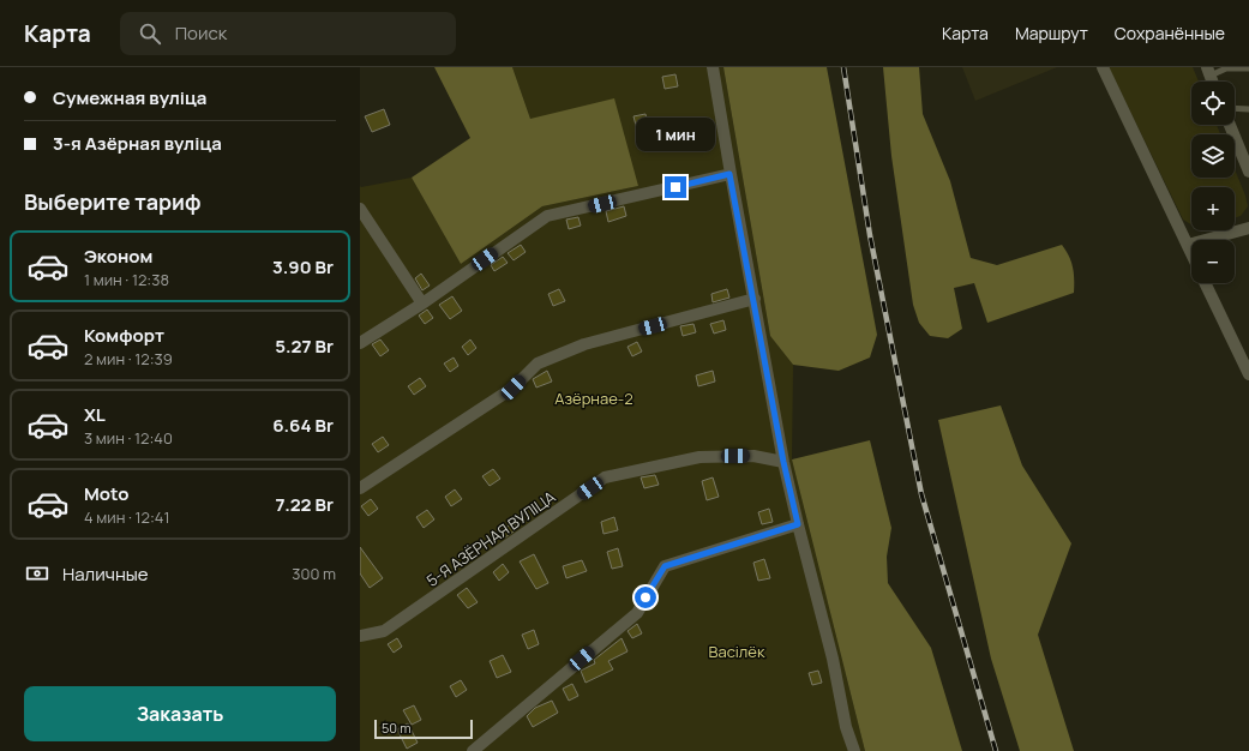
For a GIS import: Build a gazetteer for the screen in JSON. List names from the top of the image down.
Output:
{
  "streets": {
    "street": ["5-Я АЗЁРНАЯ ВУЛІЦА"]
  },
  "parks": ["Азёрнае-2", "Васілёк"],
  "scale_bar": "50 m",
  "page": {
    "header": "Карта",
    "search": "Поиск",
    "nav": ["Карта", "Маршрут", "Сохранённые"],
    "banner": ["Сумежная вуліца", "3-я Азёрная вуліца"],
    "map_buttons": ["+", "−"],
    "bubble": "1 мин",
    "heading": "Выберите тариф",
    "list": [
      {
        "name": "Эконом",
        "note": "1 мин · 12:38",
        "value": "3.90 Br"
      },
      {
        "name": "Комфорт",
        "note": "2 мин · 12:39",
        "value": "5.27 Br"
      },
      {
        "name": "XL",
        "note": "3 мин · 12:40",
        "value": "6.64 Br"
      },
      {
        "name": "Moto",
        "note": "4 мин · 12:41",
        "value": "7.22 Br"
      }
    ],
    "pay": ["Наличные", "300 m"],
    "buttons": "Заказать",
    "scale": "50 m"
  }
}
